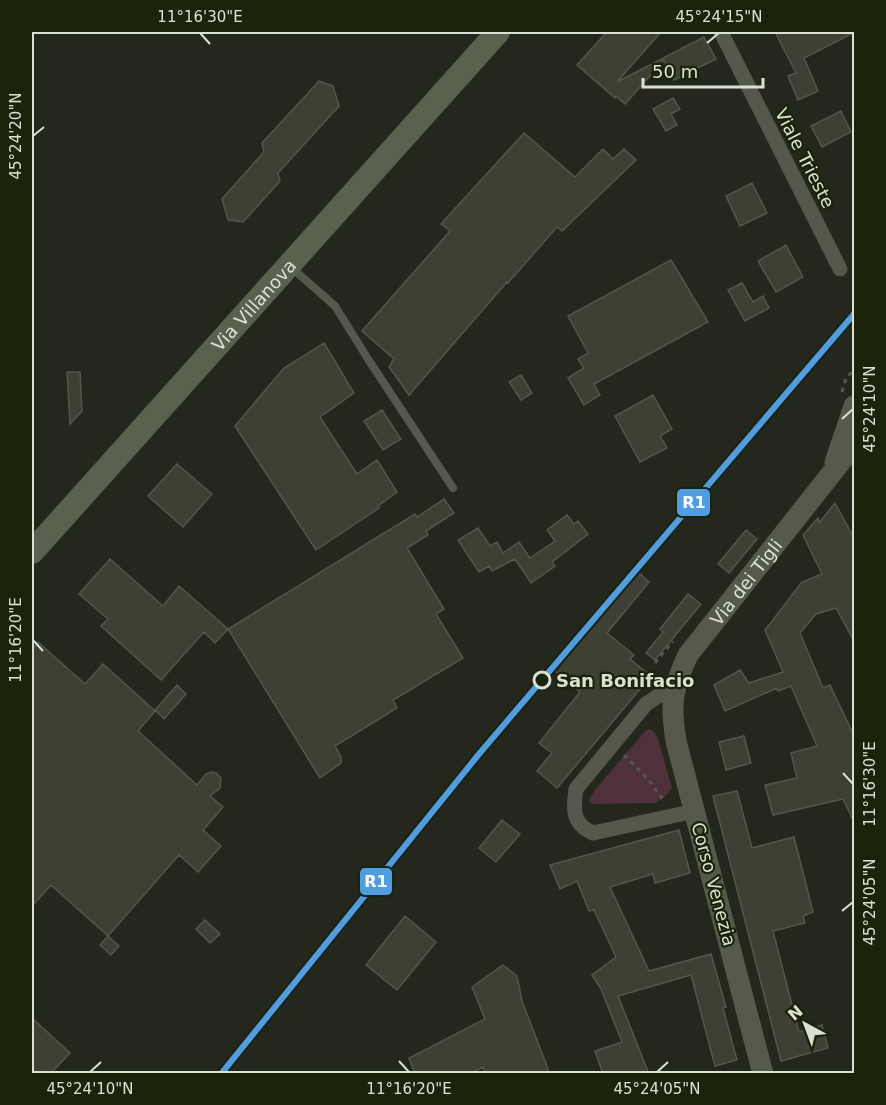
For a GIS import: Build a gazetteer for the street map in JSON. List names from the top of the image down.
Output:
{
  "streets": {
    "main road": ["Via Villanova"],
    "street": ["Viale Trieste", "Via dei Tigli", "Corso Venezia"]
  },
  "crossings": [
    ["Via dei Tigli", "Corso Venezia"]
  ],
  "places": ["San Bonifacio"],
  "lines": ["transit line R1"],
  "scale_bar": "50 m",
  "north": "top left",
  "coordinates": [
    "11°16'30\"E",
    "45°24'15\"N",
    "45°24'20\"N",
    "45°24'10\"N",
    "11°16'20\"E",
    "45°24'05\"N"
  ]
}
